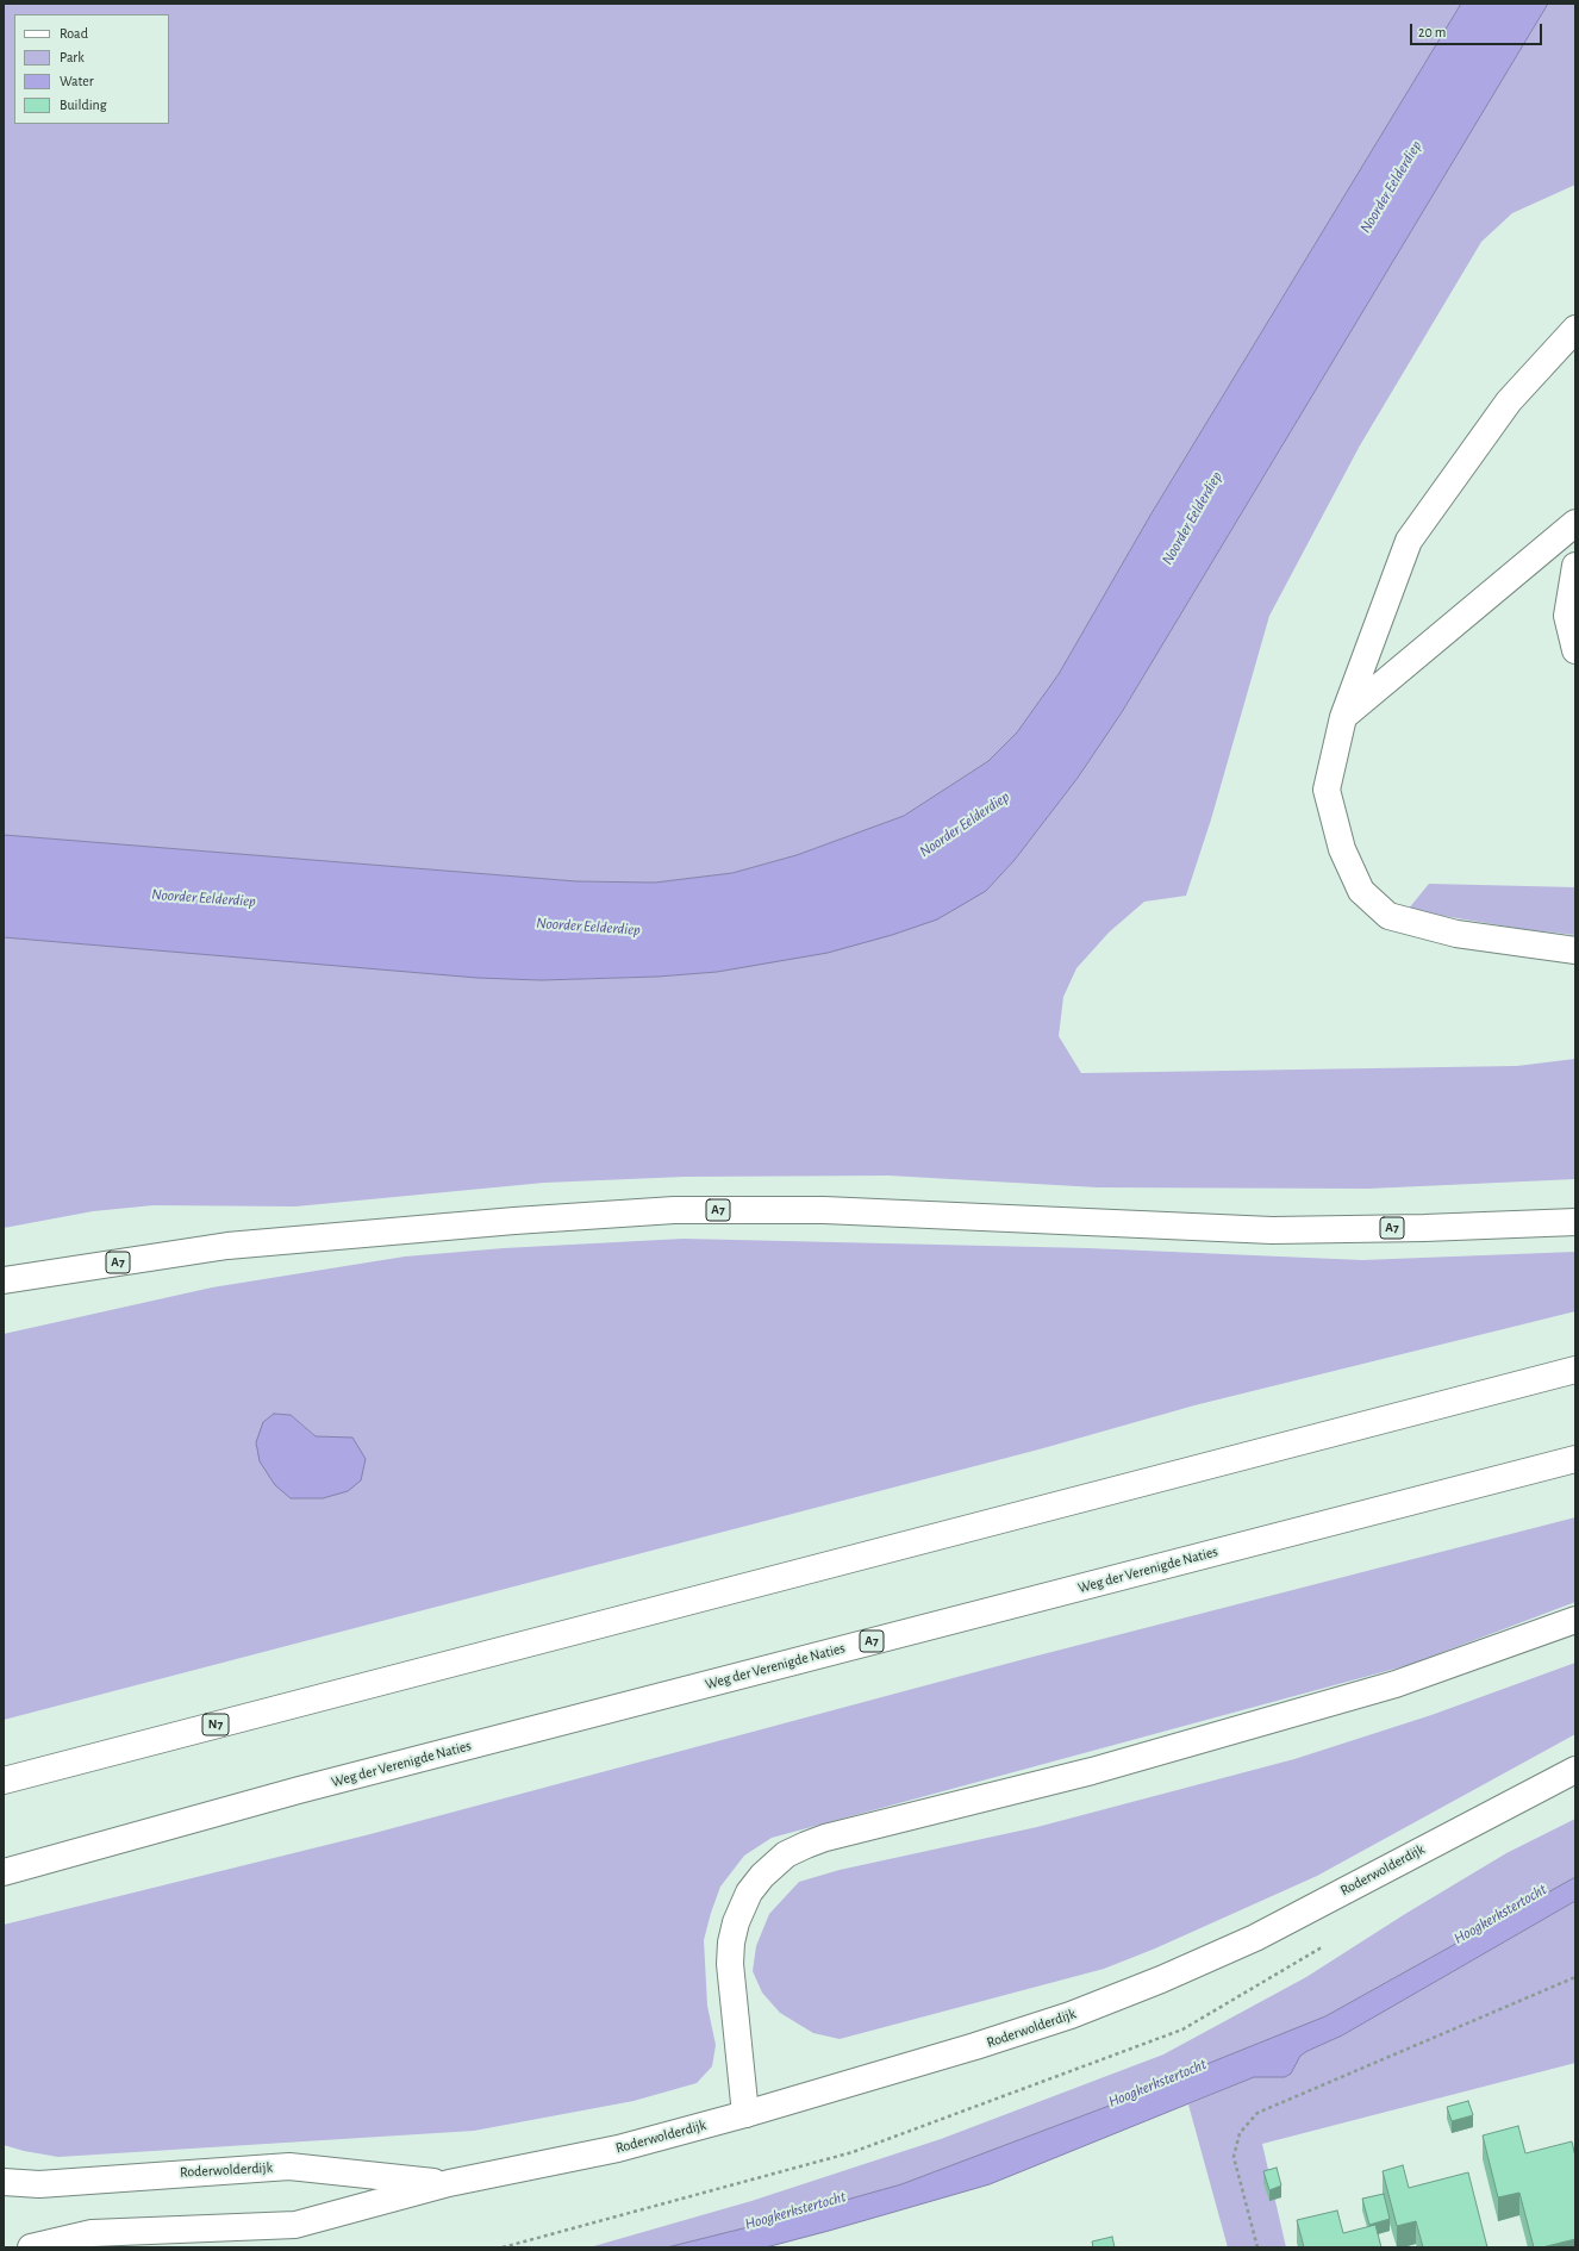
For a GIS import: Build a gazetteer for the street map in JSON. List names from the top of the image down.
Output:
{
  "streets": {
    "main road": [
      "A7",
      "Weg der Verenigde Naties",
      "N7",
      "Roderwolderdijk"
    ]
  },
  "water": ["Noorder Eelderdiep", "Hoogkerkstertocht"],
  "legend": [
    "Road",
    "Park",
    "Water",
    "Building"
  ],
  "scale_bar": "20 m"
}
